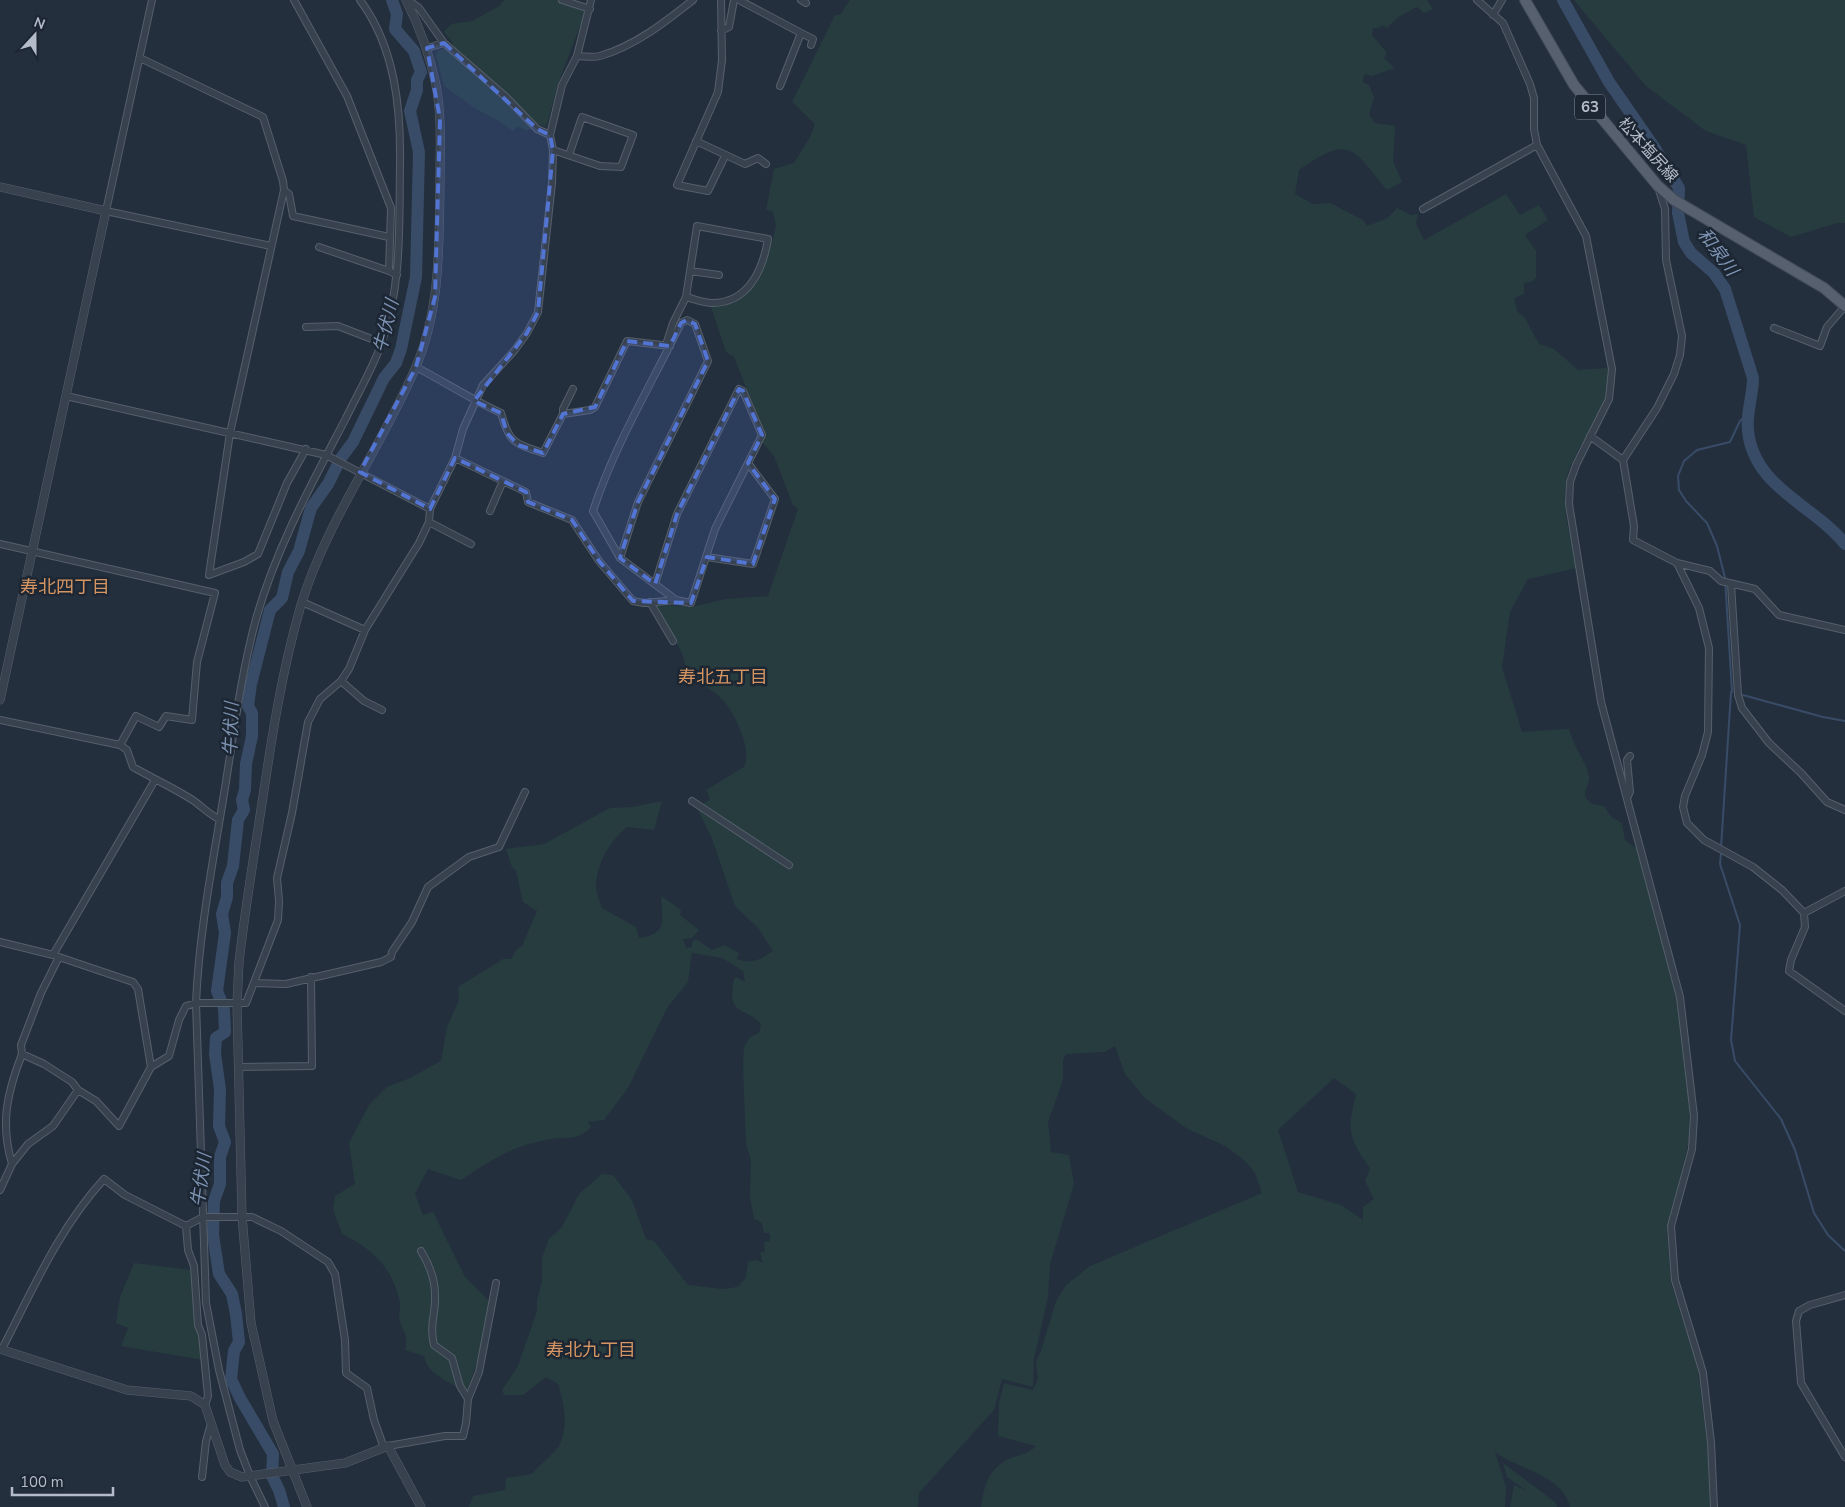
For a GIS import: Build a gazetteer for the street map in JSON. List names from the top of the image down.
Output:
{
  "streets": {
    "main road": ["63", "松本塩尻線"]
  },
  "districts": ["寿北四丁目", "寿北五丁目", "寿北九丁目"],
  "water": ["和泉川", "牛伏川"],
  "scale_bar": "100 m",
  "north": "top"
}
